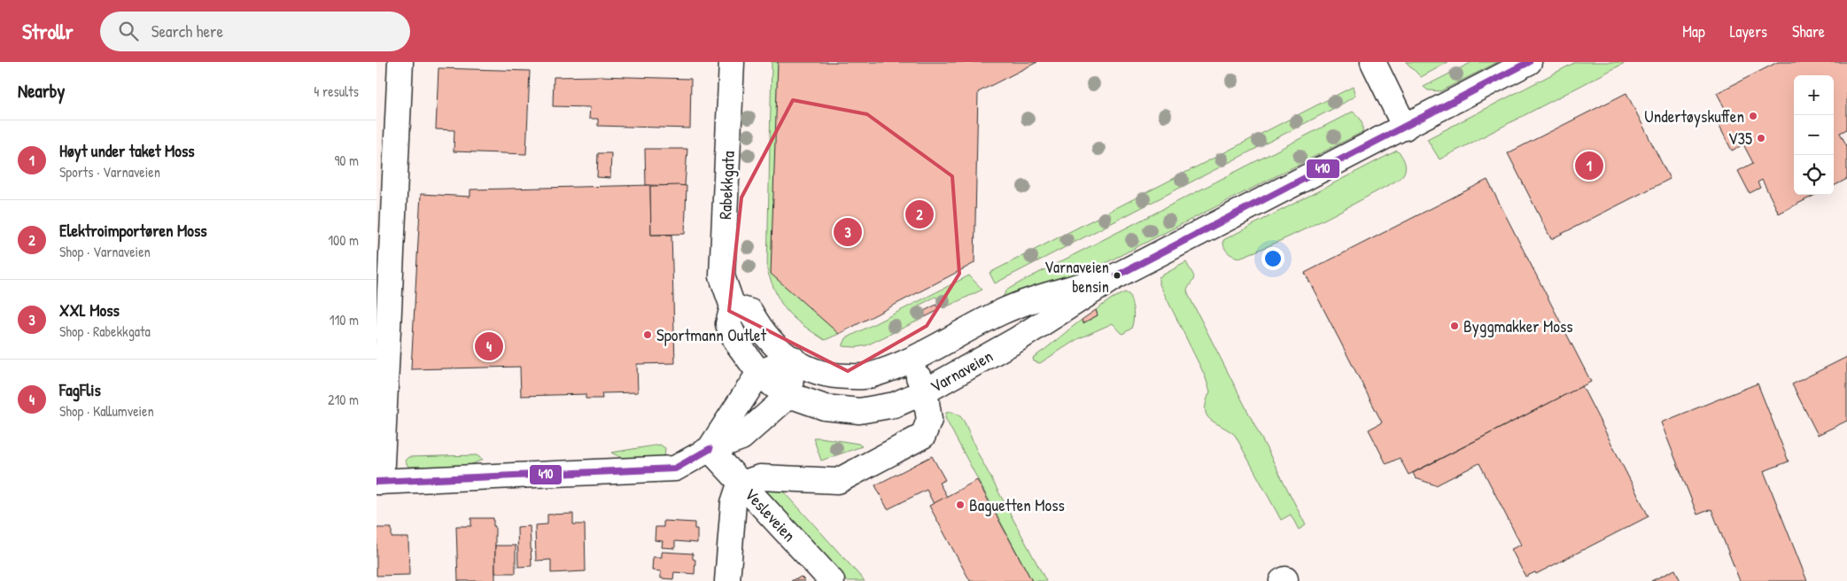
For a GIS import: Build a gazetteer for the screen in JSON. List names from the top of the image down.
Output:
{
  "streets": {
    "street": ["Rabekkgata", "Varnaveien", "Vesleveien"]
  },
  "crossings": [
    ["Rabekkgata", "Varnaveien"]
  ],
  "places": [
    "Undertøyskuffen",
    "V35",
    "Varnaveien bensin",
    "Byggmakker Moss",
    "Sportmann Outlet",
    "Baguetten Moss"
  ],
  "lines": ["transit line 410"],
  "page": {
    "header": "Strollr",
    "search": "Search here",
    "nav": ["Map", "Layers", "Share"],
    "heading": ["Nearby", "4 results"],
    "map_buttons": ["+", "−"],
    "list": [
      {
        "mark": "1",
        "name": "Høyt under taket Moss",
        "note": "Sports · Varnaveien",
        "value": "90 m"
      },
      {
        "mark": "2",
        "name": "Elektroimportøren Moss",
        "note": "Shop · Varnaveien",
        "value": "100 m"
      },
      {
        "mark": "3",
        "name": "XXL Moss",
        "note": "Shop · Rabekkgata",
        "value": "110 m"
      },
      {
        "mark": "4",
        "name": "FagFlis",
        "note": "Shop · Kallumveien",
        "value": "210 m"
      }
    ],
    "pins": [
      "1",
      "2",
      "3",
      "4"
    ]
  }
}
